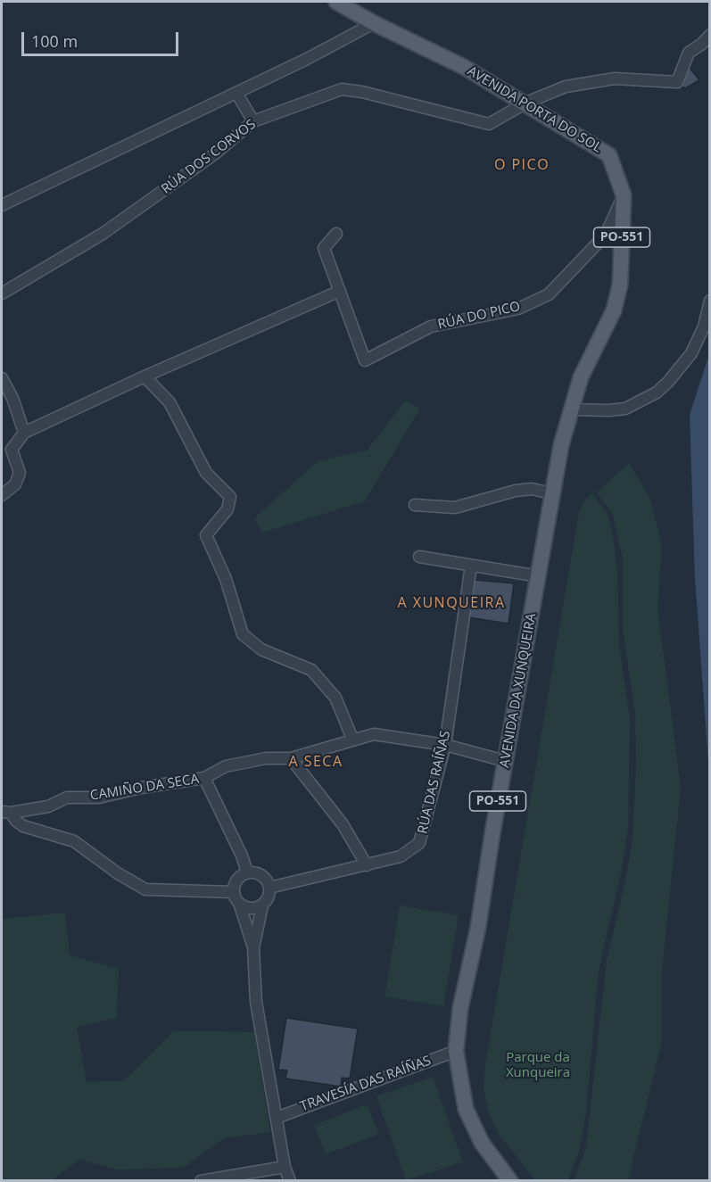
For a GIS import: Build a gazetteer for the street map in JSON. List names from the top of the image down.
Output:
{
  "streets": {
    "main road": ["AVENIDA PORTA DO SOL", "PO-551", "AVENIDA DA XUNQUEIRA"],
    "street": [
      "RÚA DOS CORVOS",
      "RÚA DO PICO",
      "RÚA DAS RAÍÑAS",
      "CAMIÑO DA SECA",
      "TRAVESÍA DAS RAÍÑAS"
    ]
  },
  "crossings": [
    ["AVENIDA PORTA DO SOL", "RÚA DOS CORVOS"],
    ["AVENIDA PORTA DO SOL", "RÚA DO PICO"],
    ["AVENIDA PORTA DO SOL", "AVENIDA DA XUNQUEIRA"],
    ["AVENIDA DA XUNQUEIRA", "CAMIÑO DA SECA"],
    ["AVENIDA DA XUNQUEIRA", "TRAVESÍA DAS RAÍÑAS"],
    ["RÚA DAS RAÍÑAS", "CAMIÑO DA SECA"]
  ],
  "districts": ["O PICO", "A XUNQUEIRA", "A SECA"],
  "parks": ["Parque da Xunqueira"],
  "scale_bar": "100 m"
}
